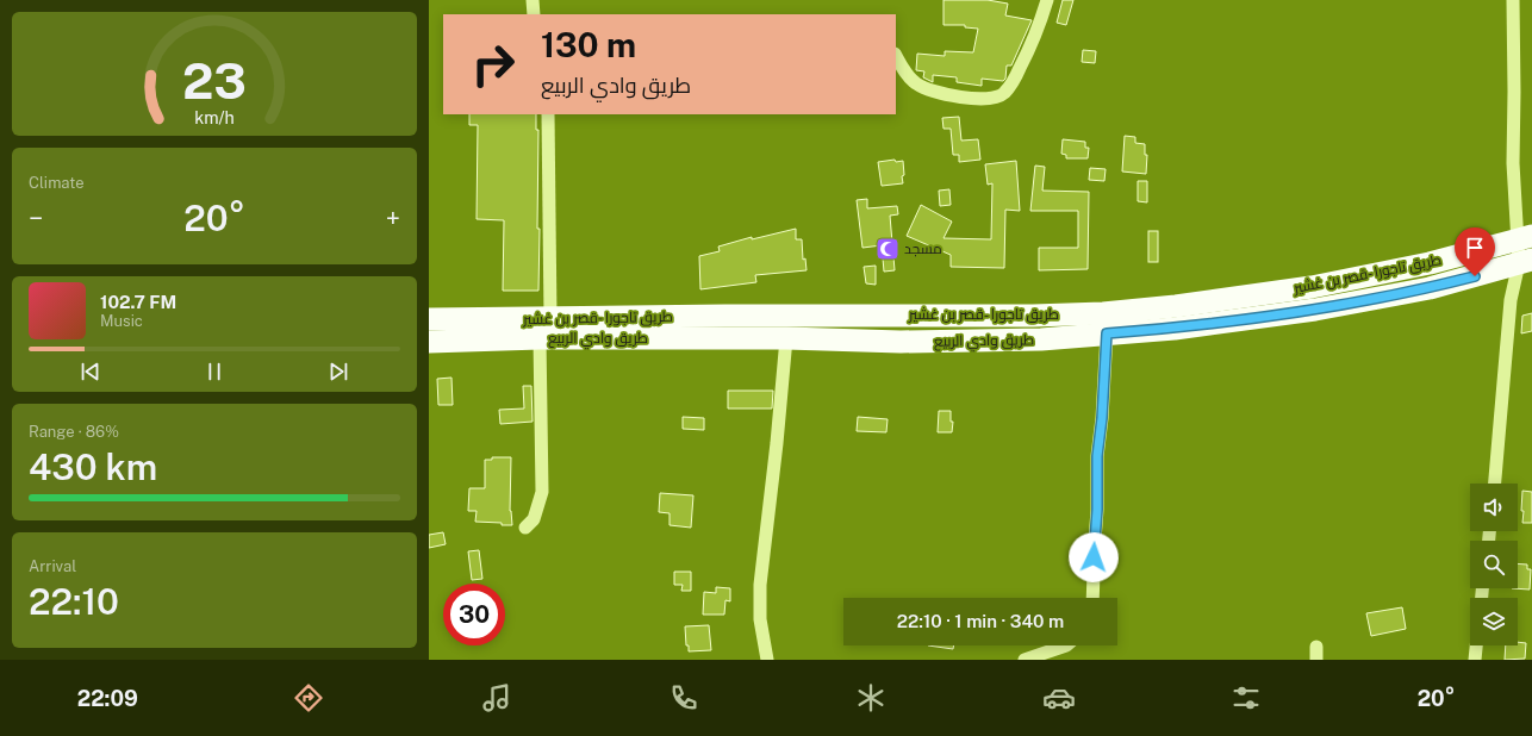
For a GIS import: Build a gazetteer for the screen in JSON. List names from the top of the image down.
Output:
{
  "streets": {
    "highway": ["طريق تاجورا -قصر بن غشير", "طريق وادي الربيع"]
  },
  "places": {
    "mosque": ["مسجد"]
  },
  "page": {
    "turn": ["130 m", "طريق وادي الربيع"],
    "tile": [
      "Climate",
      ["Range · 86%", "430 km"],
      ["Arrival", "22:10"]
    ],
    "heat": ["−", "20°", "+"],
    "song": ["102.7 FM", "Music"],
    "limit": "30",
    "trip": "22:10 · 1 min · 340 m",
    "tabs": ["22:09", "20°"],
    "gauge": ["23", "km/h"]
  }
}
